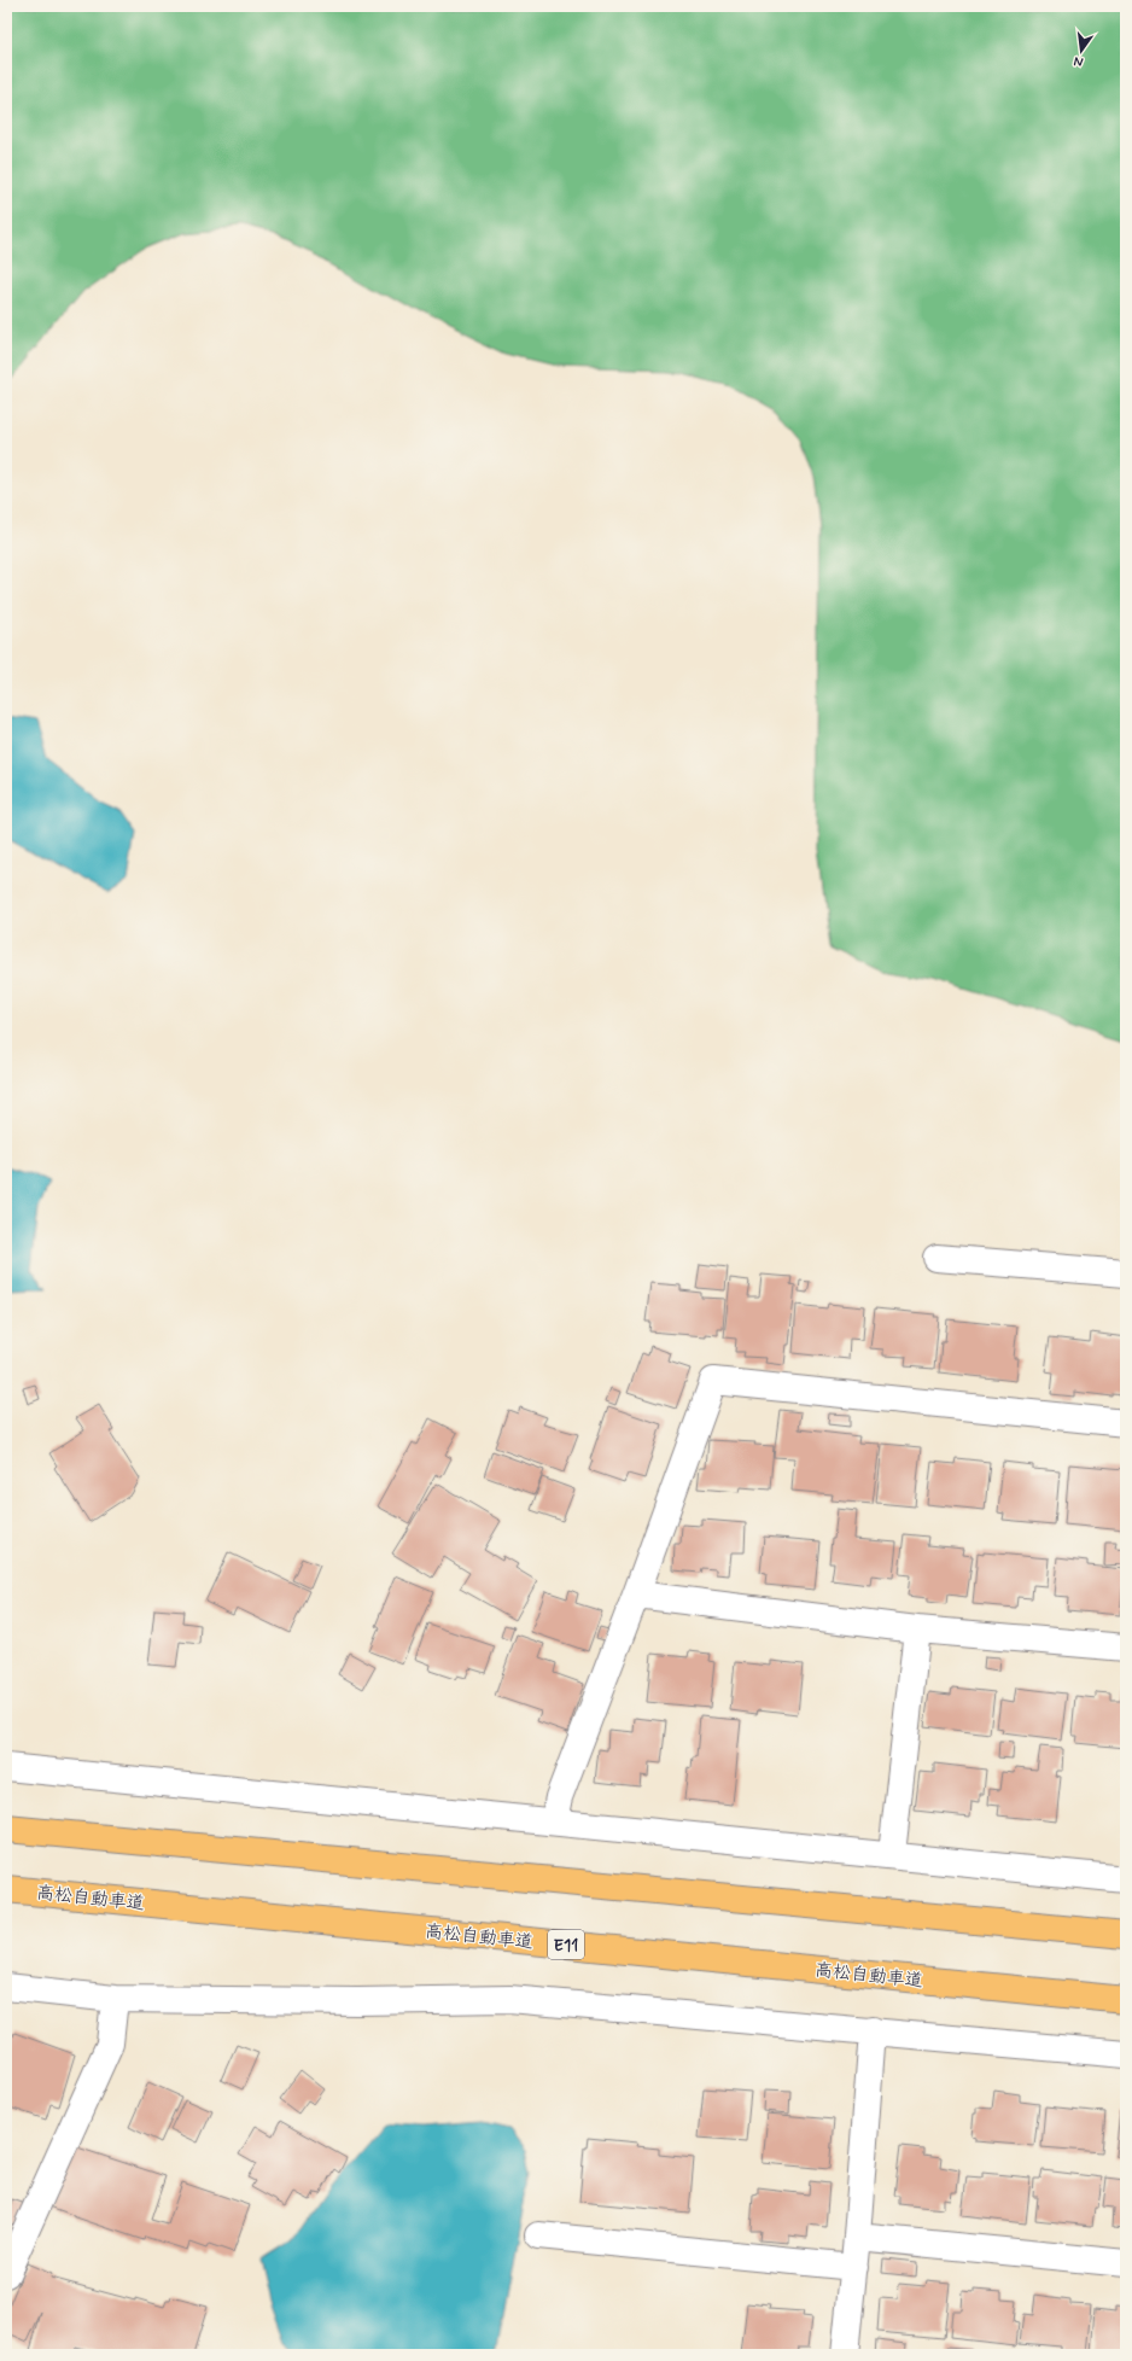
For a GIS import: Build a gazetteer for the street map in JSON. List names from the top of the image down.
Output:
{
  "streets": {
    "highway": ["高松自動車道", "E11"]
  },
  "north": "bottom"
}
